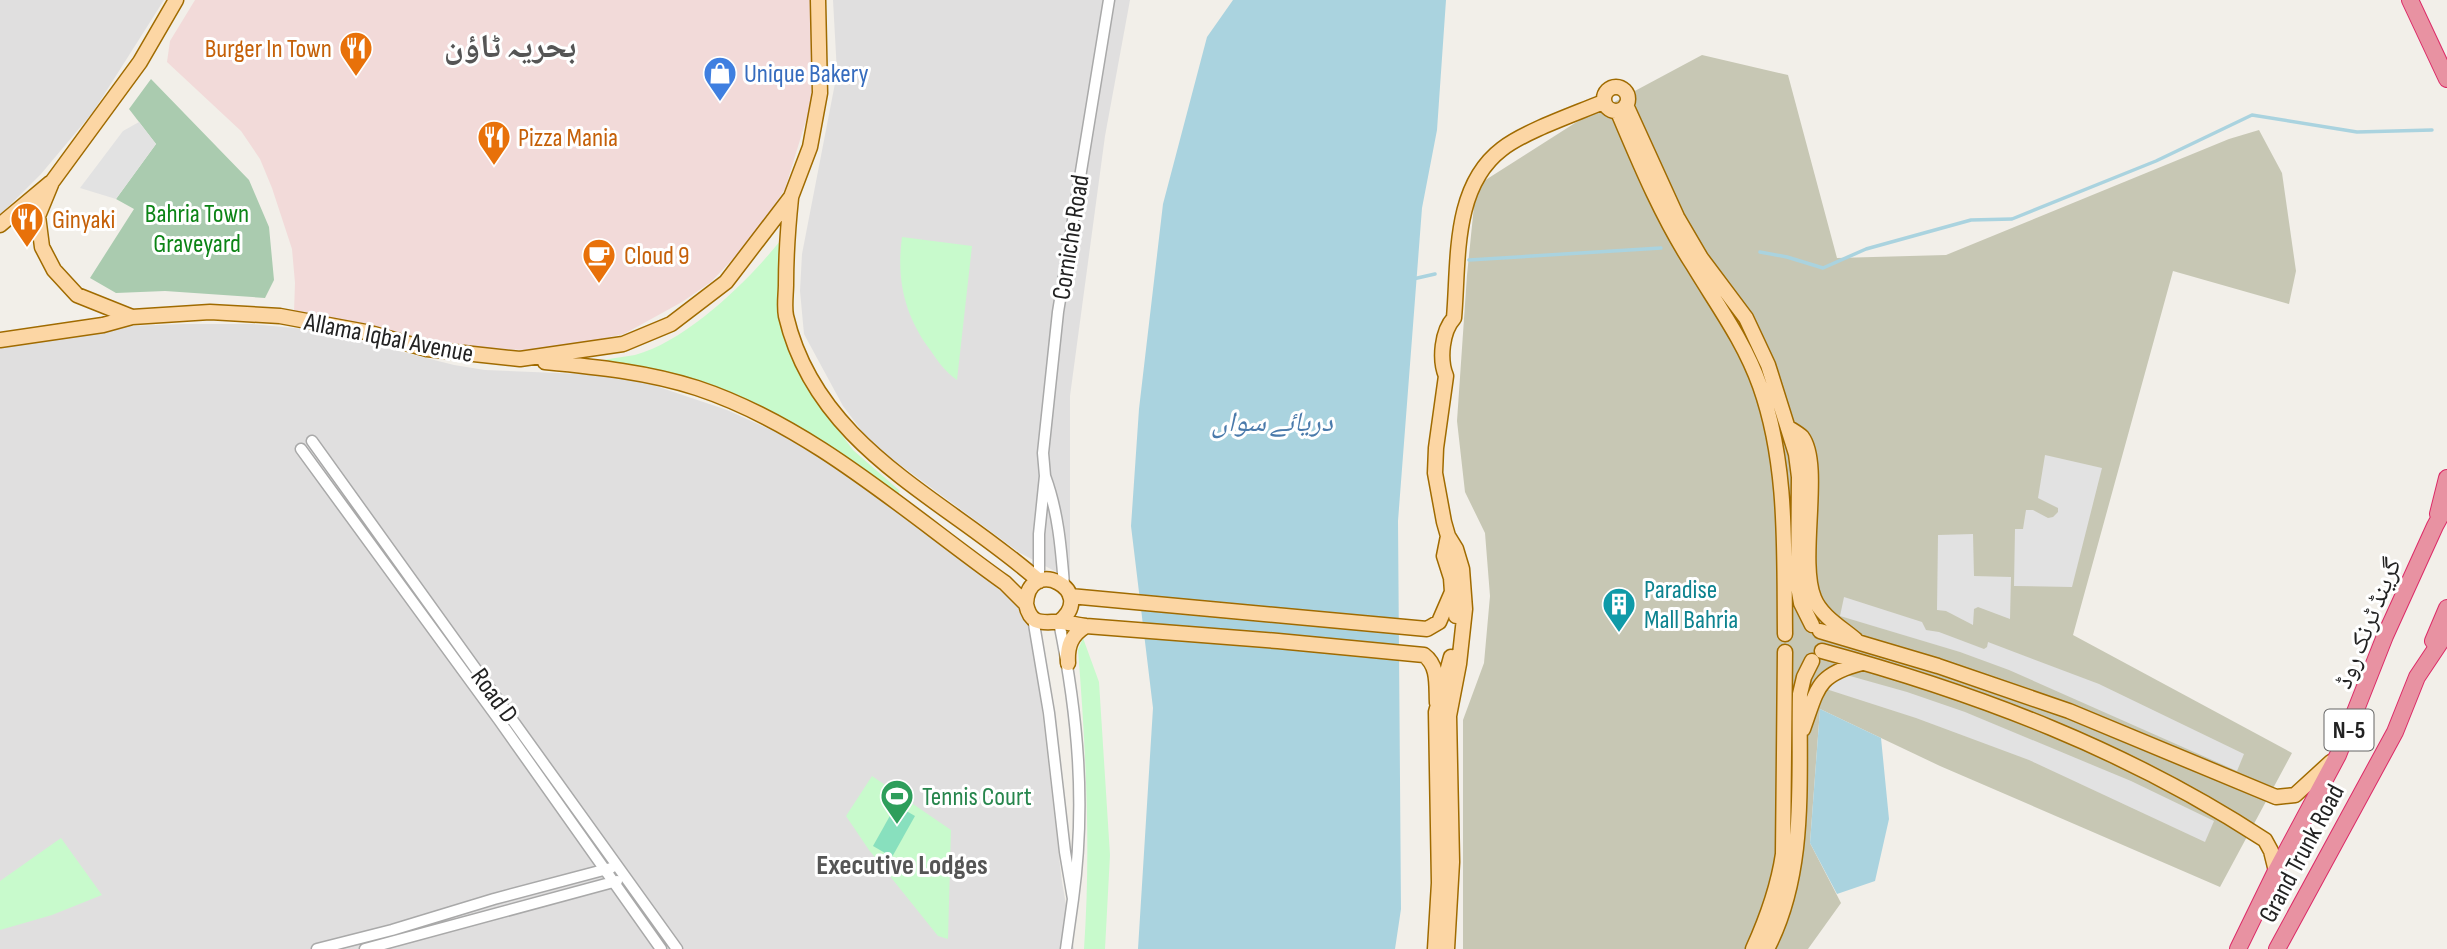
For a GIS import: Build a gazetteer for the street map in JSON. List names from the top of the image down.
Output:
{
  "streets": {
    "highway": ["گرینڈ ٹرنک روڈ", "N-5", "Grand Trunk Road"],
    "main road": ["Allama Iqbal Avenue"],
    "street": ["Corniche Road", "Road D"]
  },
  "districts": ["بحریہ ٹاؤن", "Executive Lodges"],
  "water": ["دریائے سواں"],
  "parks": ["Bahria Town Graveyard"],
  "places": {
    "restaurant": ["Burger In Town", "Pizza Mania", "Ginyaki"],
    "shop": ["Unique Bakery"],
    "cafe": ["Cloud 9"],
    "building": ["Paradise Mall Bahria"],
    "sports": ["Tennis Court"]
  }
}
